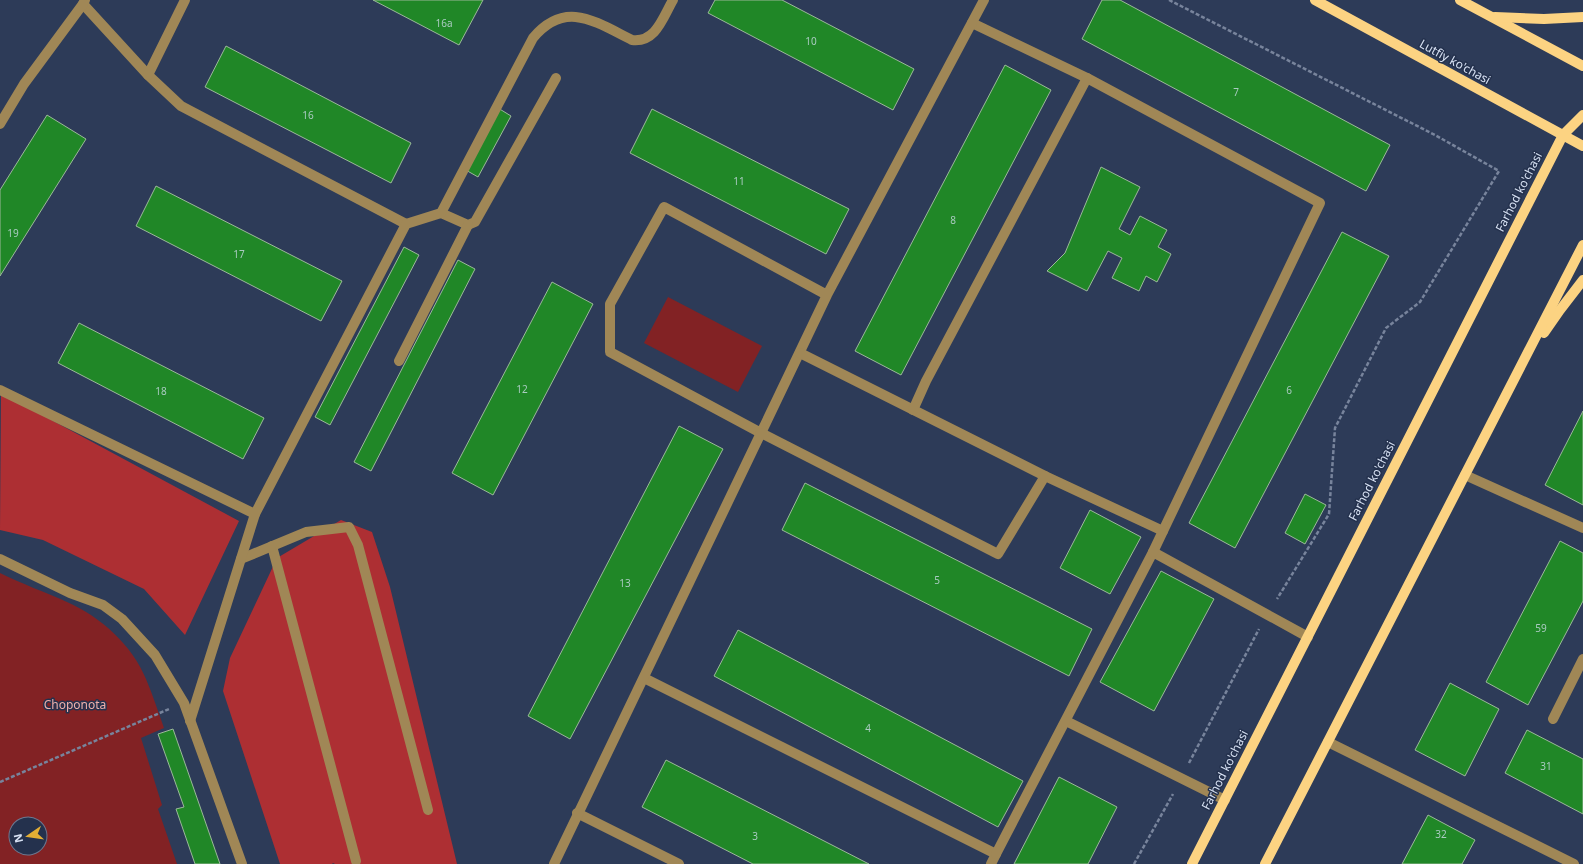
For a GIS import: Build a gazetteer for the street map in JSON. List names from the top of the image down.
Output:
{
  "streets": {
    "main road": ["Lutfiy ko'chasi", "Farhod ko'chasi"]
  },
  "crossings": [
    ["Lutfiy ko'chasi", "Farhod ko'chasi"]
  ],
  "parks": ["Choponota"],
  "house_numbers": [
    "16а",
    "10",
    "7",
    "16",
    "11",
    "8",
    "19",
    "17",
    "12",
    "6",
    "18",
    "5",
    "13",
    "59",
    "4",
    "31",
    "32",
    "3"
  ],
  "north": "left"
}
